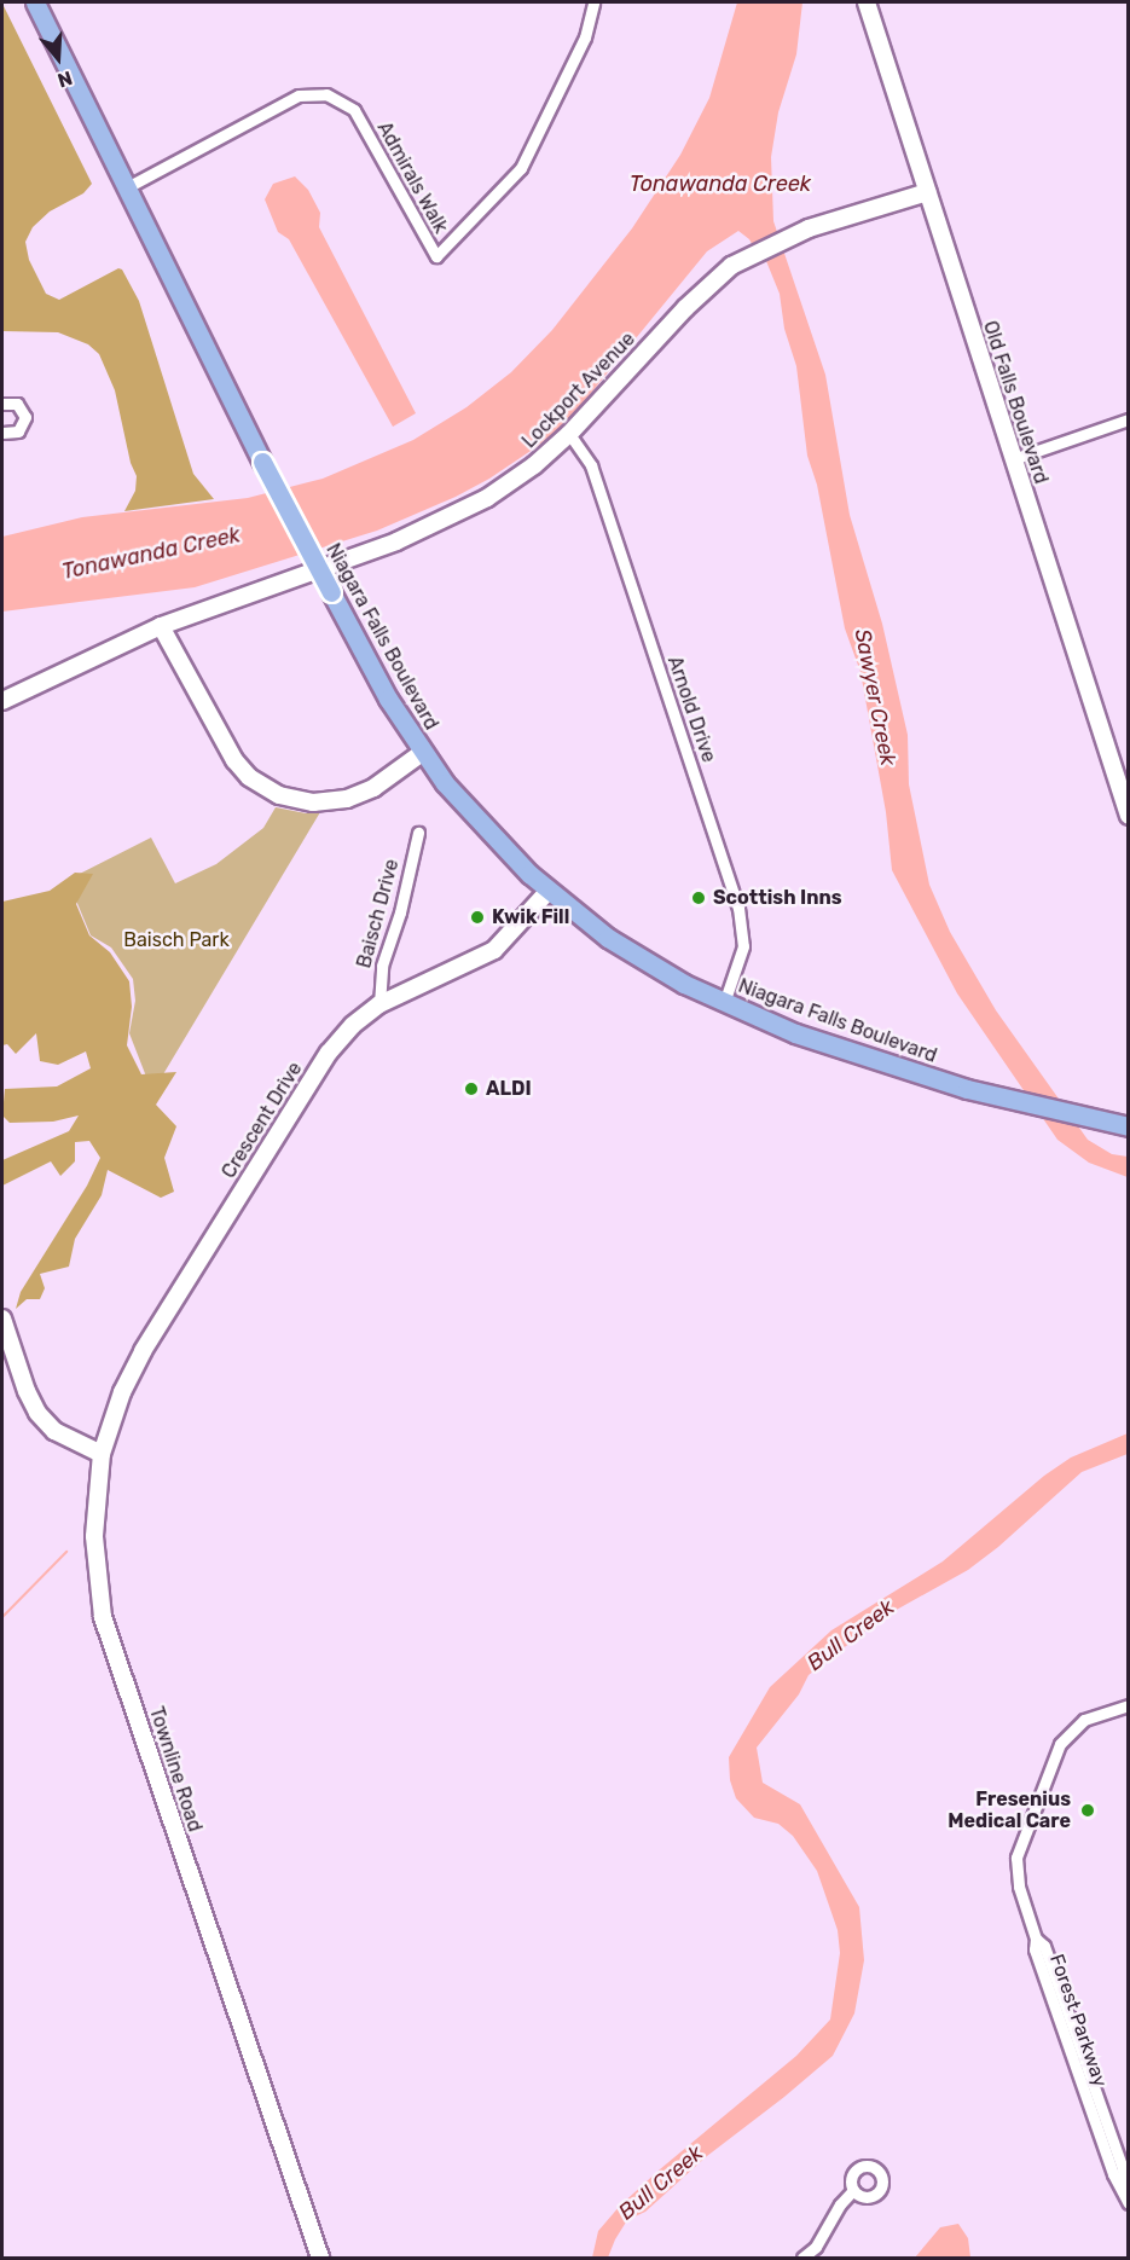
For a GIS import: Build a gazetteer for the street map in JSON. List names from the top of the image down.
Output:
{
  "streets": {
    "main road": ["Niagara Falls Boulevard"],
    "street": [
      "Admirals Walk",
      "Lockport Avenue",
      "Old Falls Boulevard",
      "Arnold Drive",
      "Baisch Drive",
      "Crescent Drive",
      "Townline Road",
      "Forest Parkway"
    ]
  },
  "crossings": [
    ["Admirals Walk", "Niagara Falls Boulevard"],
    ["Lockport Avenue", "Old Falls Boulevard"],
    ["Lockport Avenue", "Arnold Drive"],
    ["Niagara Falls Boulevard", "Arnold Drive"],
    ["Niagara Falls Boulevard", "Crescent Drive"],
    ["Baisch Drive", "Crescent Drive"],
    ["Crescent Drive", "Townline Road"]
  ],
  "water": ["Tonawanda Creek", "Sawyer Creek", "Bull Creek"],
  "parks": ["Baisch Park"],
  "places": [
    "Scottish Inns",
    "Kwik Fill",
    "ALDI",
    "Fresenius Medical Care"
  ],
  "north": "bottom"
}
